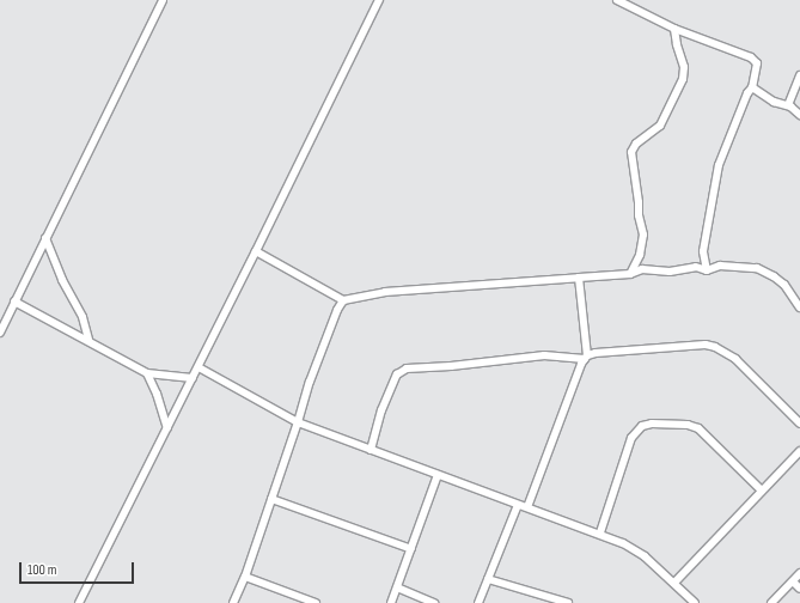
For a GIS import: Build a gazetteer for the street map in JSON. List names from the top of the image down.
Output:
{
  "scale_bar": "100 m"
}
